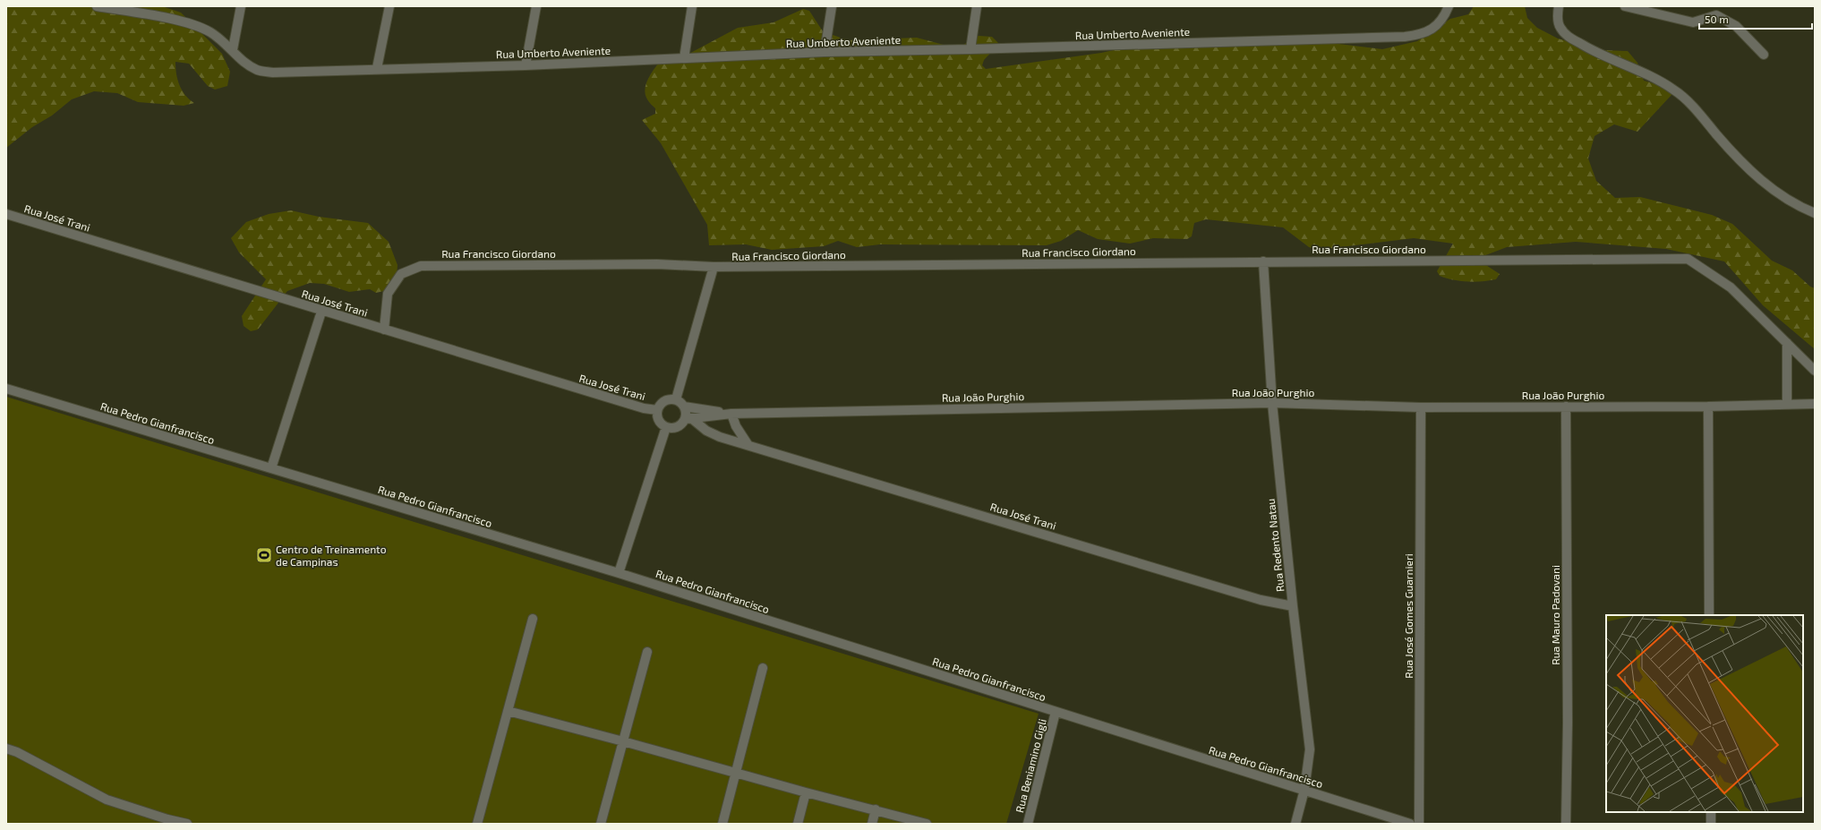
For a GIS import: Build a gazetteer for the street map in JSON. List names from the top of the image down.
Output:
{
  "streets": {
    "street": [
      "Rua Umberto Aveniente",
      "Rua José Trani",
      "Rua Francisco Giordano",
      "Rua João Purghio",
      "Rua Pedro Gianfrancisco",
      "Rua Redento Natau",
      "Rua Mauro Padovani",
      "Rua José Gomes Guarnieri",
      "Rua Beniamino Gigli"
    ]
  },
  "crossings": [
    ["Rua José Trani", "Rua Francisco Giordano"],
    ["Rua José Trani", "Rua João Purghio"],
    ["Rua José Trani", "Rua Redento Natau"],
    ["Rua Francisco Giordano", "Rua Redento Natau"],
    ["Rua João Purghio", "Rua Redento Natau"],
    ["Rua João Purghio", "Rua Mauro Padovani"],
    ["Rua João Purghio", "Rua José Gomes Guarnieri"],
    ["Rua Pedro Gianfrancisco", "Rua Redento Natau"],
    ["Rua Pedro Gianfrancisco", "Rua Beniamino Gigli"]
  ],
  "places": {
    "sports": ["Centro de Treinamento de Campinas"]
  },
  "scale_bar": "50 m"
}
